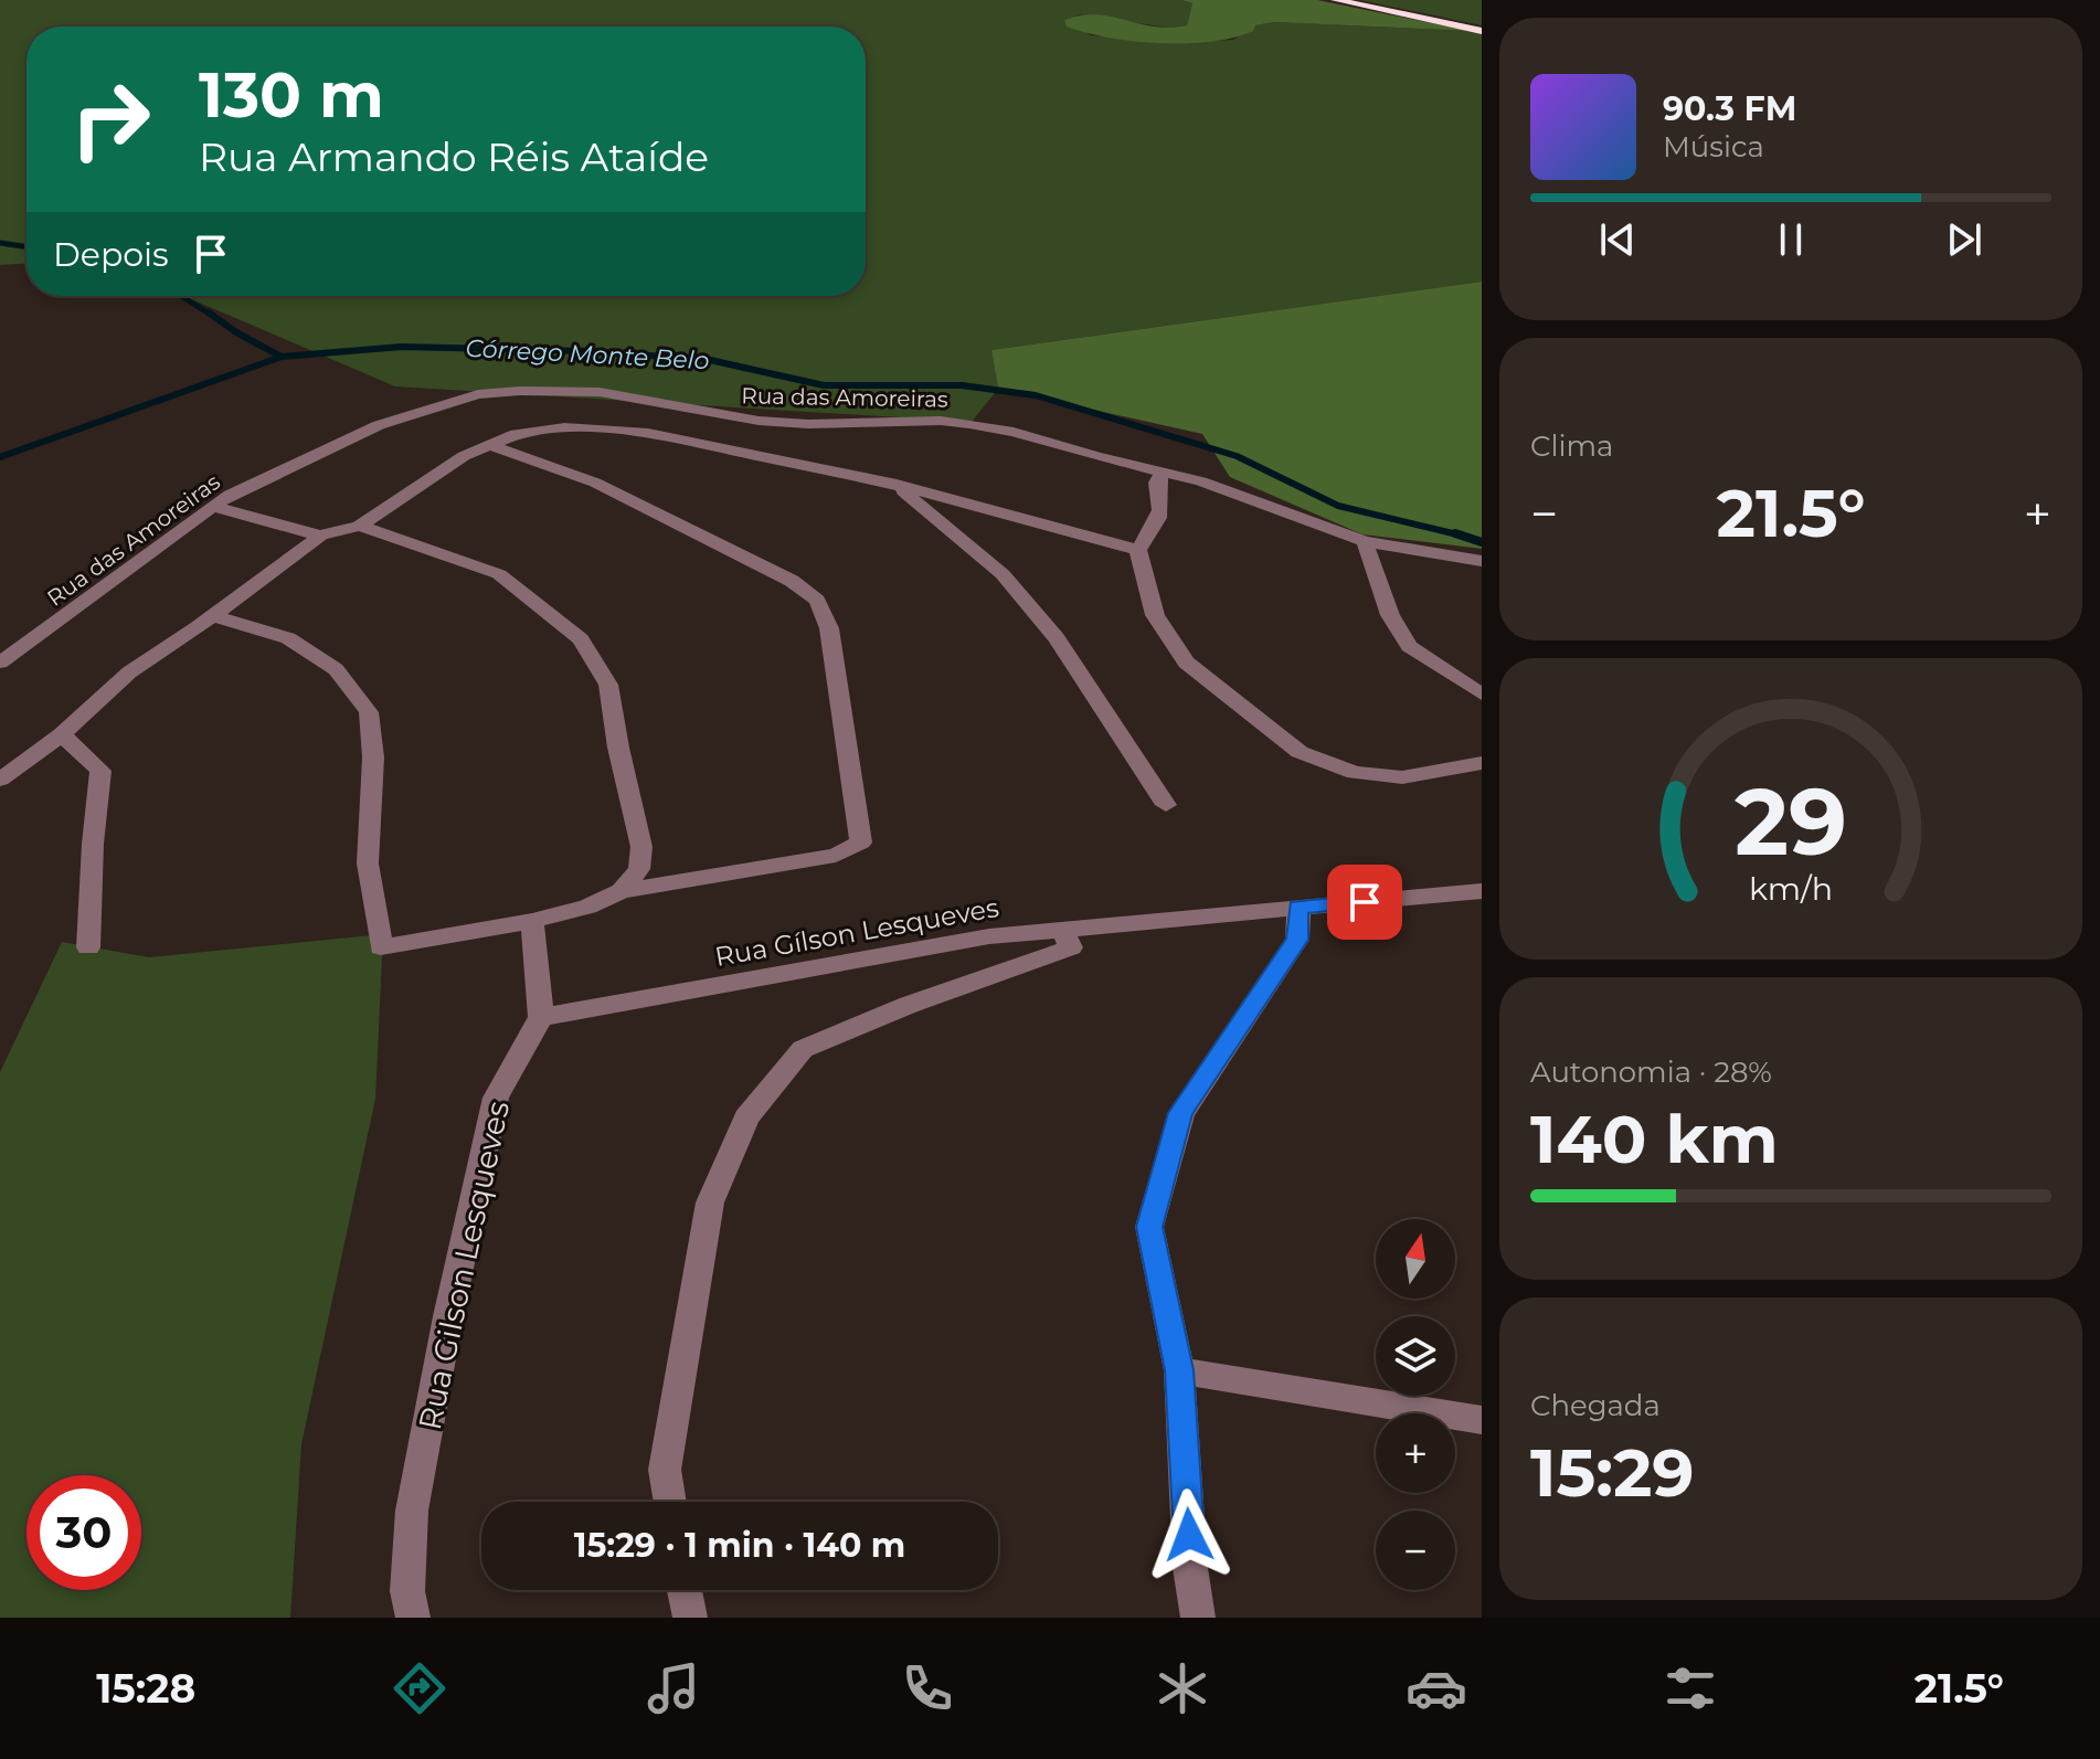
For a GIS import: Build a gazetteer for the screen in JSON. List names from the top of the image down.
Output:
{
  "streets": {
    "street": ["Rua das Amoreiras", "Rua Gílson Lesqueves", "Rua Gilson Lesqueves"]
  },
  "crossings": [
    ["Rua Gílson Lesqueves", "Rua Gilson Lesqueves"]
  ],
  "water": ["Córrego Monte Belo"],
  "north": "top",
  "page": {
    "turn": ["130 m", "Rua Armando Réis Ataíde"],
    "song": ["90.3 FM", "Música"],
    "then": "Depois",
    "tile": [
      "Clima",
      ["Autonomia · 28%", "140 km"],
      ["Chegada", "15:29"]
    ],
    "heat": ["−", "21.5°", "+"],
    "map_buttons": ["+", "−"],
    "limit": "30",
    "trip": "15:29 · 1 min · 140 m",
    "tabs": ["15:28", "21.5°"],
    "gauge": ["29", "km/h"]
  }
}
